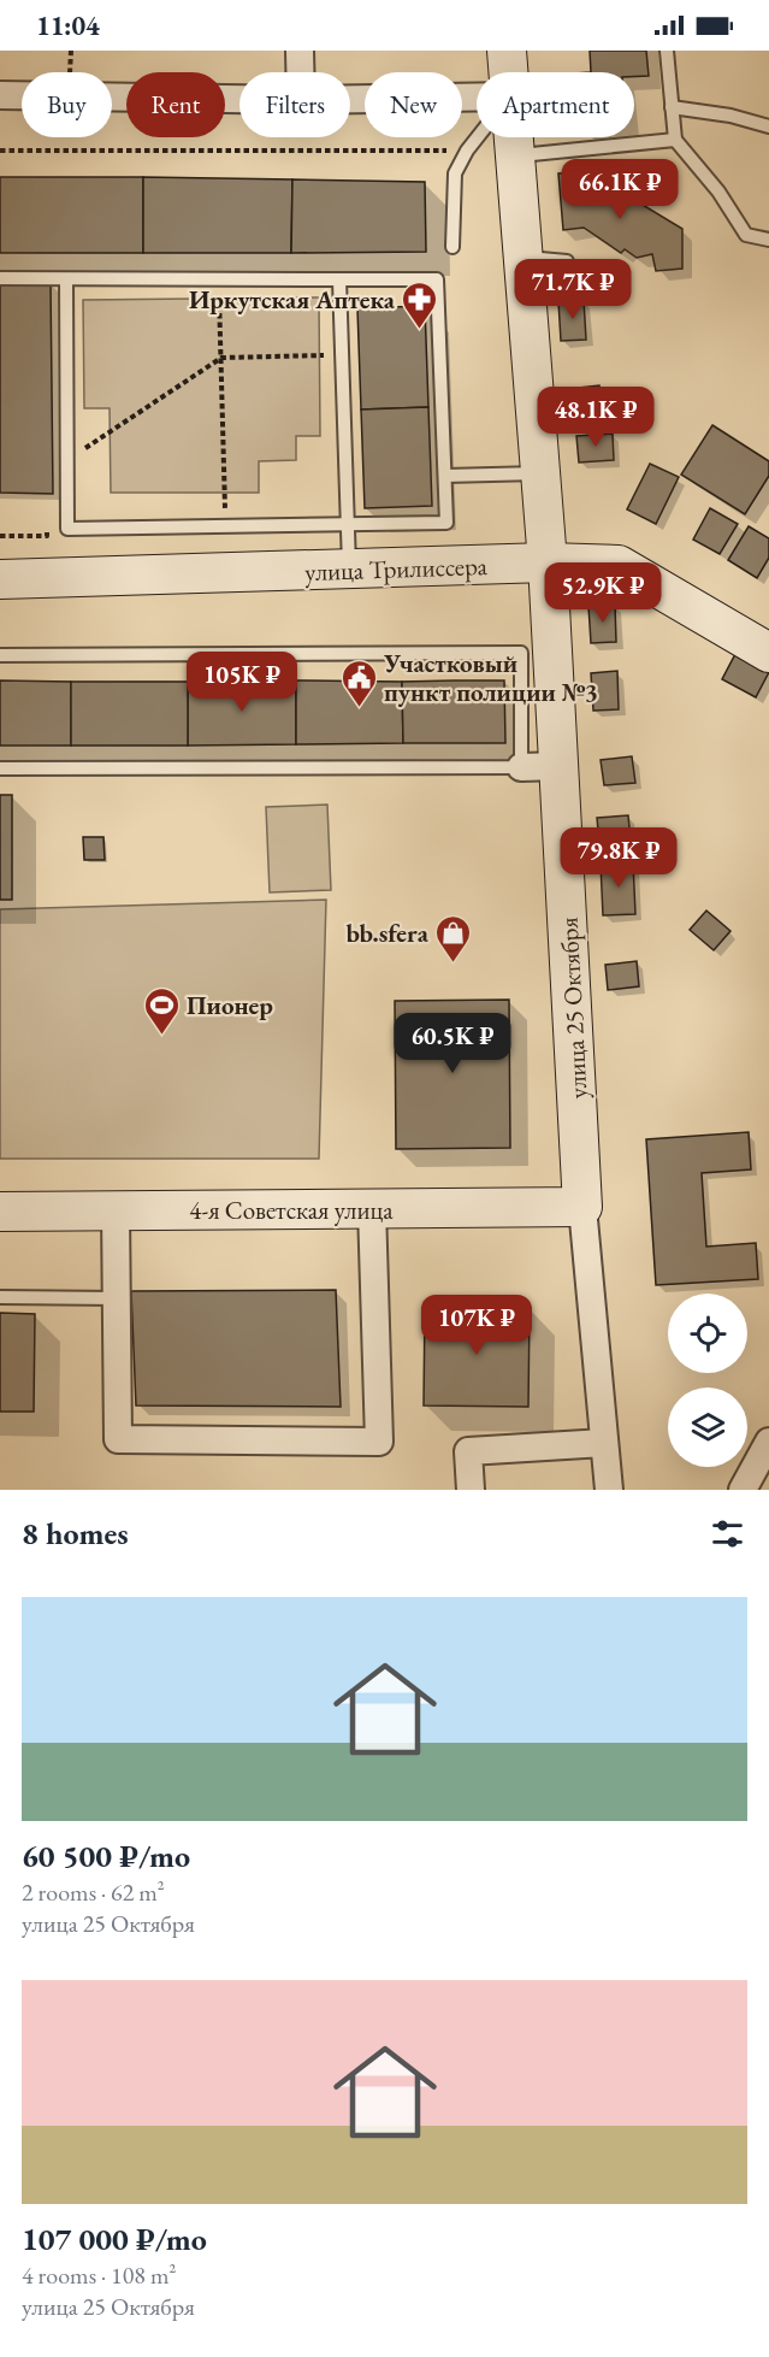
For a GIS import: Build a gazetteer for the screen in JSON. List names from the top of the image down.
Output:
{
  "streets": {
    "main road": ["улица Трилиссера", "улица 25 Октября", "4-я Советская улица"]
  },
  "crossings": [
    ["улица Трилиссера", "улица 25 Октября"],
    ["улица 25 Октября", "4-я Советская улица"]
  ],
  "places": {
    "pharmacy": ["Иркутская Аптека"],
    "public building": ["Участковый пункт полиции №3"],
    "shop": ["bb.sfera"],
    "sports": ["Пионер"]
  },
  "page": {
    "status": "11:04",
    "chip": [
      "Buy",
      "Rent",
      "Filters",
      "New",
      "Apartment"
    ],
    "price": [
      "66.1K ₽",
      "71.7K ₽",
      "48.1K ₽",
      "52.9K ₽",
      "105K ₽",
      "79.8K ₽",
      "60.5K ₽",
      "107K ₽"
    ],
    "heading": "8 homes",
    "list": [
      {
        "name": "60 500 ₽/mo",
        "note": "2 rooms · 62 m² · улица 25 Октября"
      },
      {
        "name": "107 000 ₽/mo",
        "note": "4 rooms · 108 m² · улица 25 Октября"
      }
    ]
  }
}
